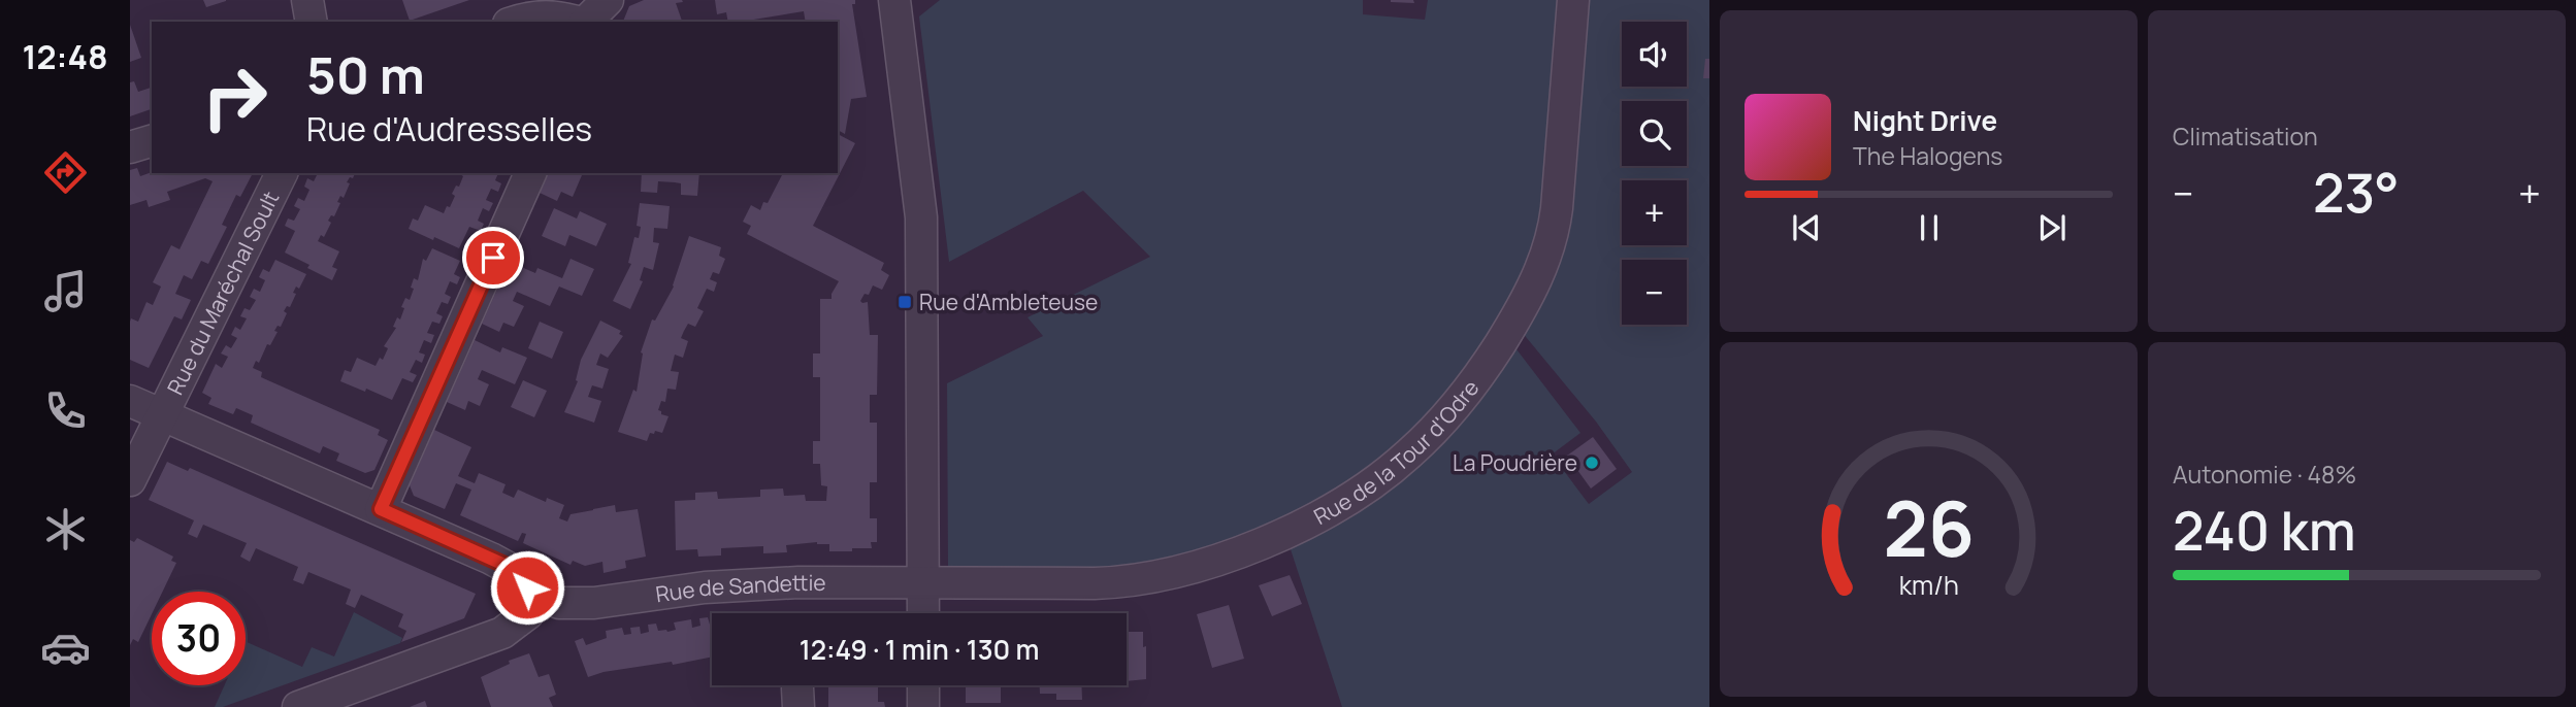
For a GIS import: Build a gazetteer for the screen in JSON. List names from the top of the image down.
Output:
{
  "streets": {
    "street": ["Rue du Maréchal Soult", "Rue de la Tour d'Odre", "Rue de Sandettie"]
  },
  "crossings": [
    ["Rue de la Tour d'Odre", "Rue de Sandettie"]
  ],
  "places": {
    "transit": ["Rue d'Ambleteuse"],
    "other": ["La Poudrière"]
  },
  "page": {
    "tabs": "12:48",
    "tile": [
      "Climatisation",
      ["Autonomie · 48%", "240 km"]
    ],
    "map_buttons": ["+", "−"],
    "turn": ["50 m", "Rue d'Audresselles"],
    "song": ["Night Drive", "The Halogens"],
    "heat": ["−", "23°", "+"],
    "limit": "30",
    "trip": "12:49 · 1 min · 130 m",
    "gauge": ["26", "km/h"]
  }
}
